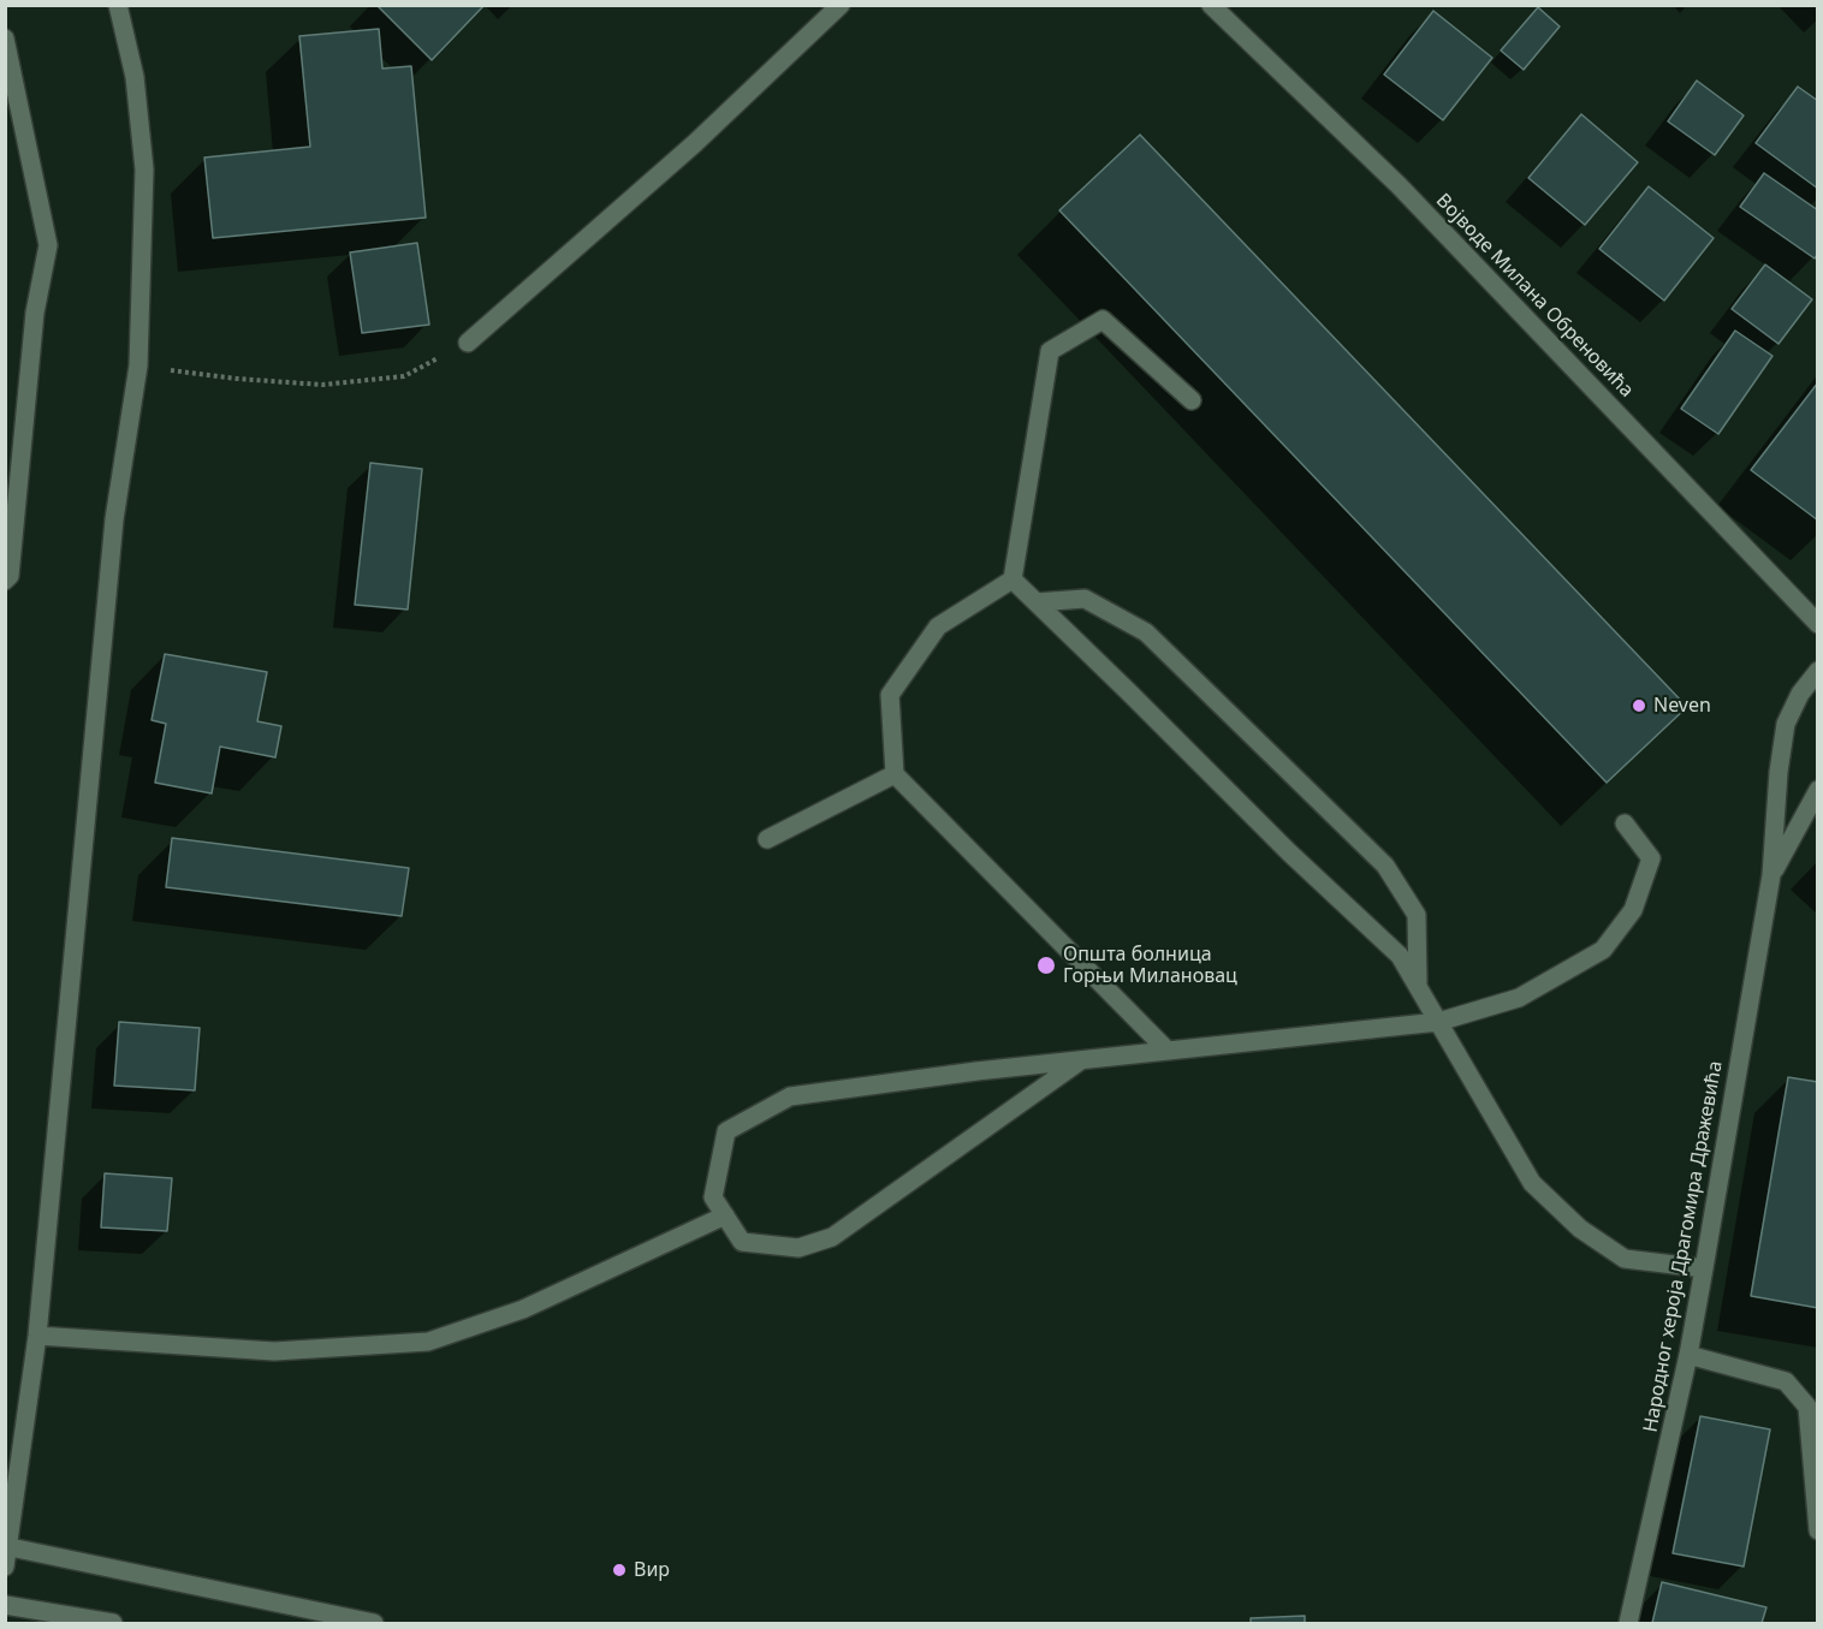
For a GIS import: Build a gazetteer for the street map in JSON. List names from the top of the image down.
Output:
{
  "streets": {
    "street": ["Војводе Милана Обреновића", "Народног хероја Драгомира Дражевића"]
  },
  "places": ["Neven", "Општа болница Горњи Милановац", "Вир"]
}
